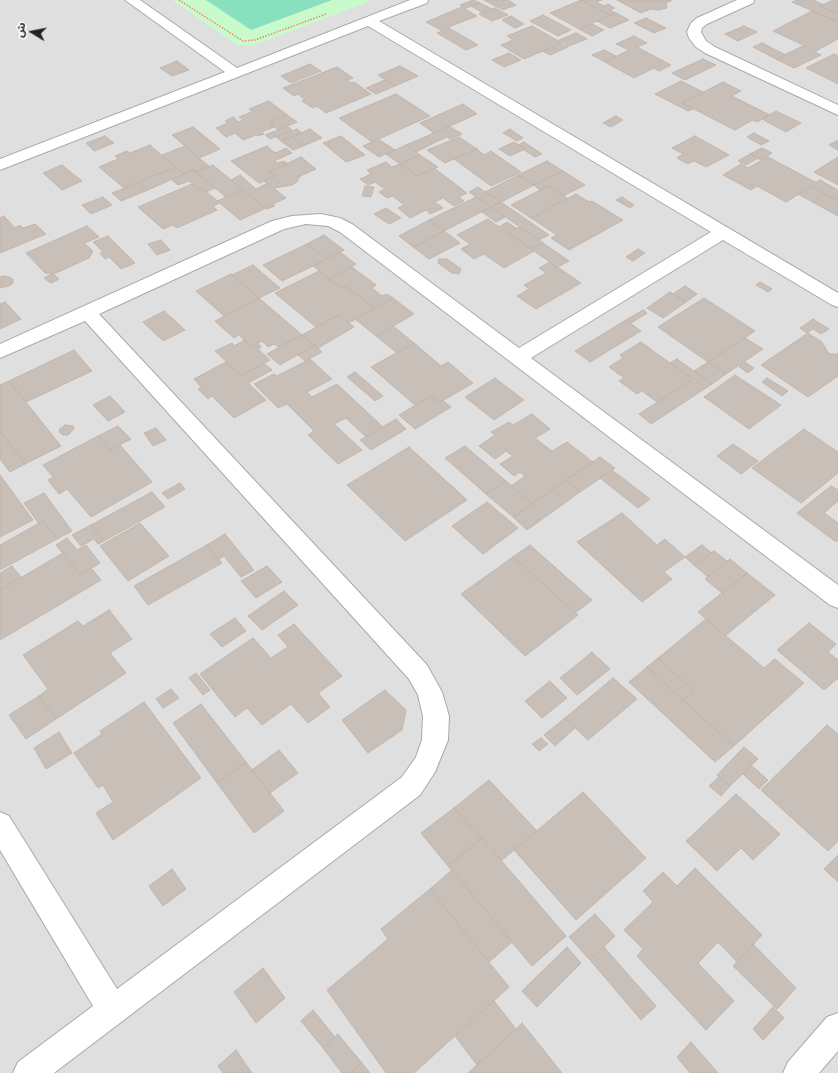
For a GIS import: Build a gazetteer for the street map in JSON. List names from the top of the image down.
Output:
{
  "north": "left"
}
